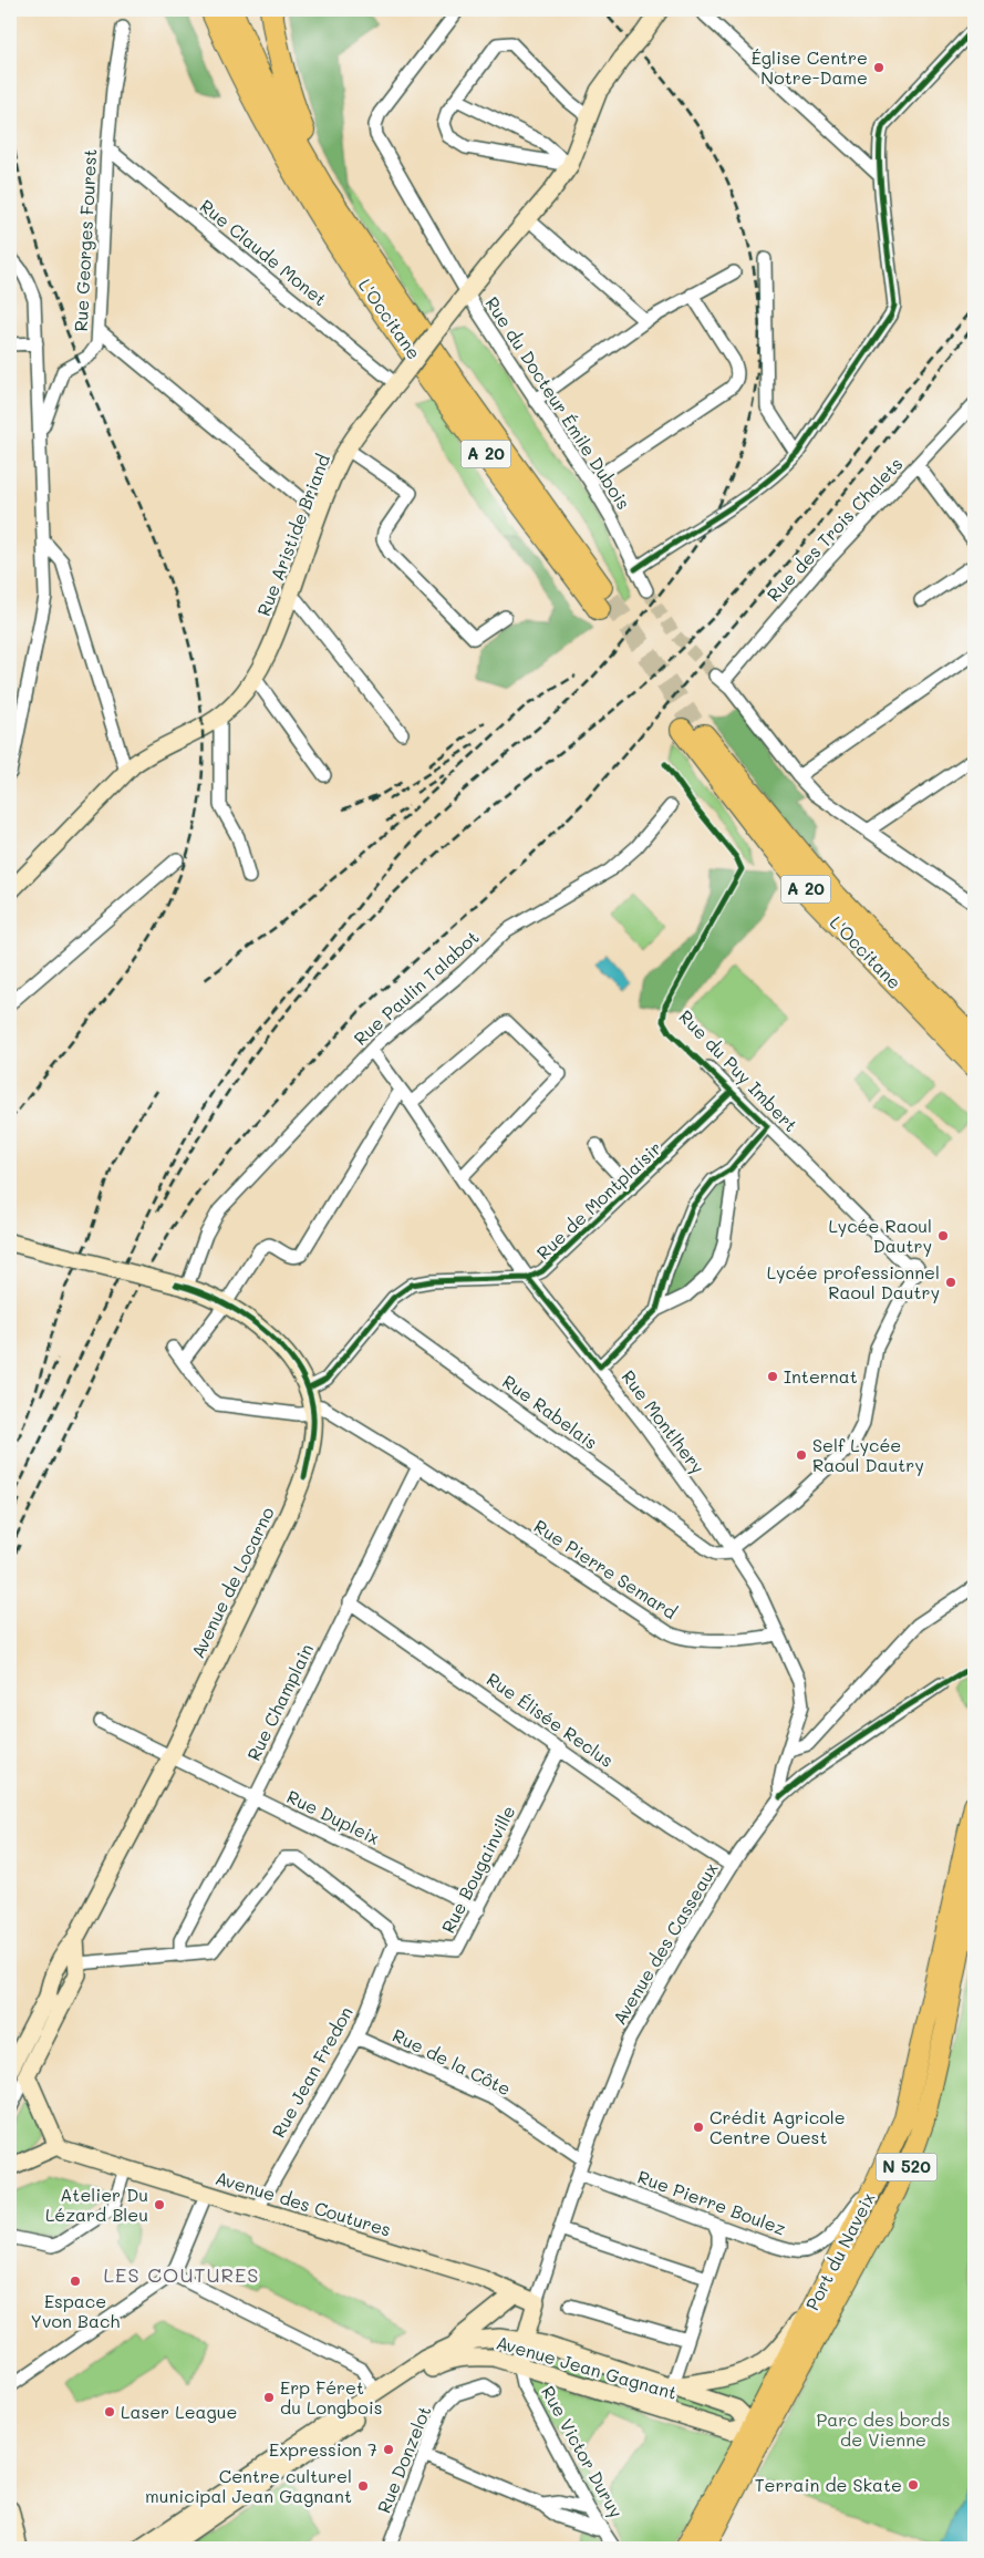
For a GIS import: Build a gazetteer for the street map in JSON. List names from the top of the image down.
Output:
{
  "streets": {
    "highway": ["L'Occitane", "A 20"],
    "main road": ["N 520", "Port du Naveix"],
    "street": [
      "Rue Georges Fourest",
      "Rue Claude Monet",
      "Rue du Docteur Émile Dubois",
      "Rue des Trois Chalets",
      "Rue Aristide Briand",
      "Rue Paulin Talabot",
      "Rue du Puy Imbert",
      "Rue de Montplaisir",
      "Rue Rabelais",
      "Rue Montlhery",
      "Rue Pierre Semard",
      "Avenue de Locarno",
      "Rue Champlain",
      "Rue Élisée Reclus",
      "Rue Dupleix",
      "Rue Bougainville",
      "Avenue des Casseaux",
      "Rue de la Côte",
      "Rue Jean Fredon",
      "Rue Pierre Boulez",
      "Avenue des Coutures",
      "Avenue Jean Gagnant",
      "Rue Victor Duruy",
      "Rue Donzelot"
    ]
  },
  "crossings": [
    ["Rue Georges Fourest", "Rue Claude Monet"],
    ["Rue Claude Monet", "Rue Aristide Briand"],
    ["Rue du Docteur Émile Dubois", "Rue Aristide Briand"],
    ["Rue Paulin Talabot", "Rue Montlhery"],
    ["Rue Paulin Talabot", "Avenue de Locarno"],
    ["Rue du Puy Imbert", "Rue de Montplaisir"],
    ["Rue du Puy Imbert", "Rue Rabelais"],
    ["Rue du Puy Imbert", "Rue Montlhery"],
    ["Rue de Montplaisir", "Rue Rabelais"],
    ["Rue de Montplaisir", "Rue Montlhery"],
    ["Rue de Montplaisir", "Avenue de Locarno"],
    ["Rue Rabelais", "Rue Montlhery"],
    ["Rue Montlhery", "Rue Pierre Semard"],
    ["Rue Pierre Semard", "Avenue de Locarno"],
    ["Rue Pierre Semard", "Rue Champlain"],
    ["Avenue de Locarno", "Rue Dupleix"],
    ["Rue Champlain", "Rue Élisée Reclus"],
    ["Rue Champlain", "Rue Dupleix"],
    ["Rue Élisée Reclus", "Rue Bougainville"],
    ["Rue Élisée Reclus", "Avenue des Casseaux"],
    ["Rue Dupleix", "Rue Bougainville"],
    ["Rue Bougainville", "Rue Jean Fredon"],
    ["Avenue des Casseaux", "Rue de la Côte"],
    ["Avenue des Casseaux", "Rue Pierre Boulez"],
    ["Avenue des Casseaux", "Avenue des Coutures"],
    ["Rue de la Côte", "Rue Jean Fredon"],
    ["Rue Jean Fredon", "Avenue des Coutures"],
    ["Rue Pierre Boulez", "Port du Naveix"],
    ["Port du Naveix", "Avenue Jean Gagnant"],
    ["Avenue Jean Gagnant", "Rue Victor Duruy"]
  ],
  "districts": ["LES COUTURES"],
  "parks": ["Parc des bords de Vienne"],
  "places": [
    "Église Centre Notre-Dame",
    "Lycée Raoul Dautry",
    "Lycée professionnel Raoul Dautry",
    "Internat",
    "Self Lycée Raoul Dautry",
    "Crédit Agricole Centre Ouest",
    "Atelier Du Lézard Bleu",
    "Espace Yvon Bach",
    "Erp Féret du Longbois",
    "Laser League",
    "Expression 7",
    "Terrain de Skate",
    "Centre culturel municipal Jean Gagnant"
  ]
}
